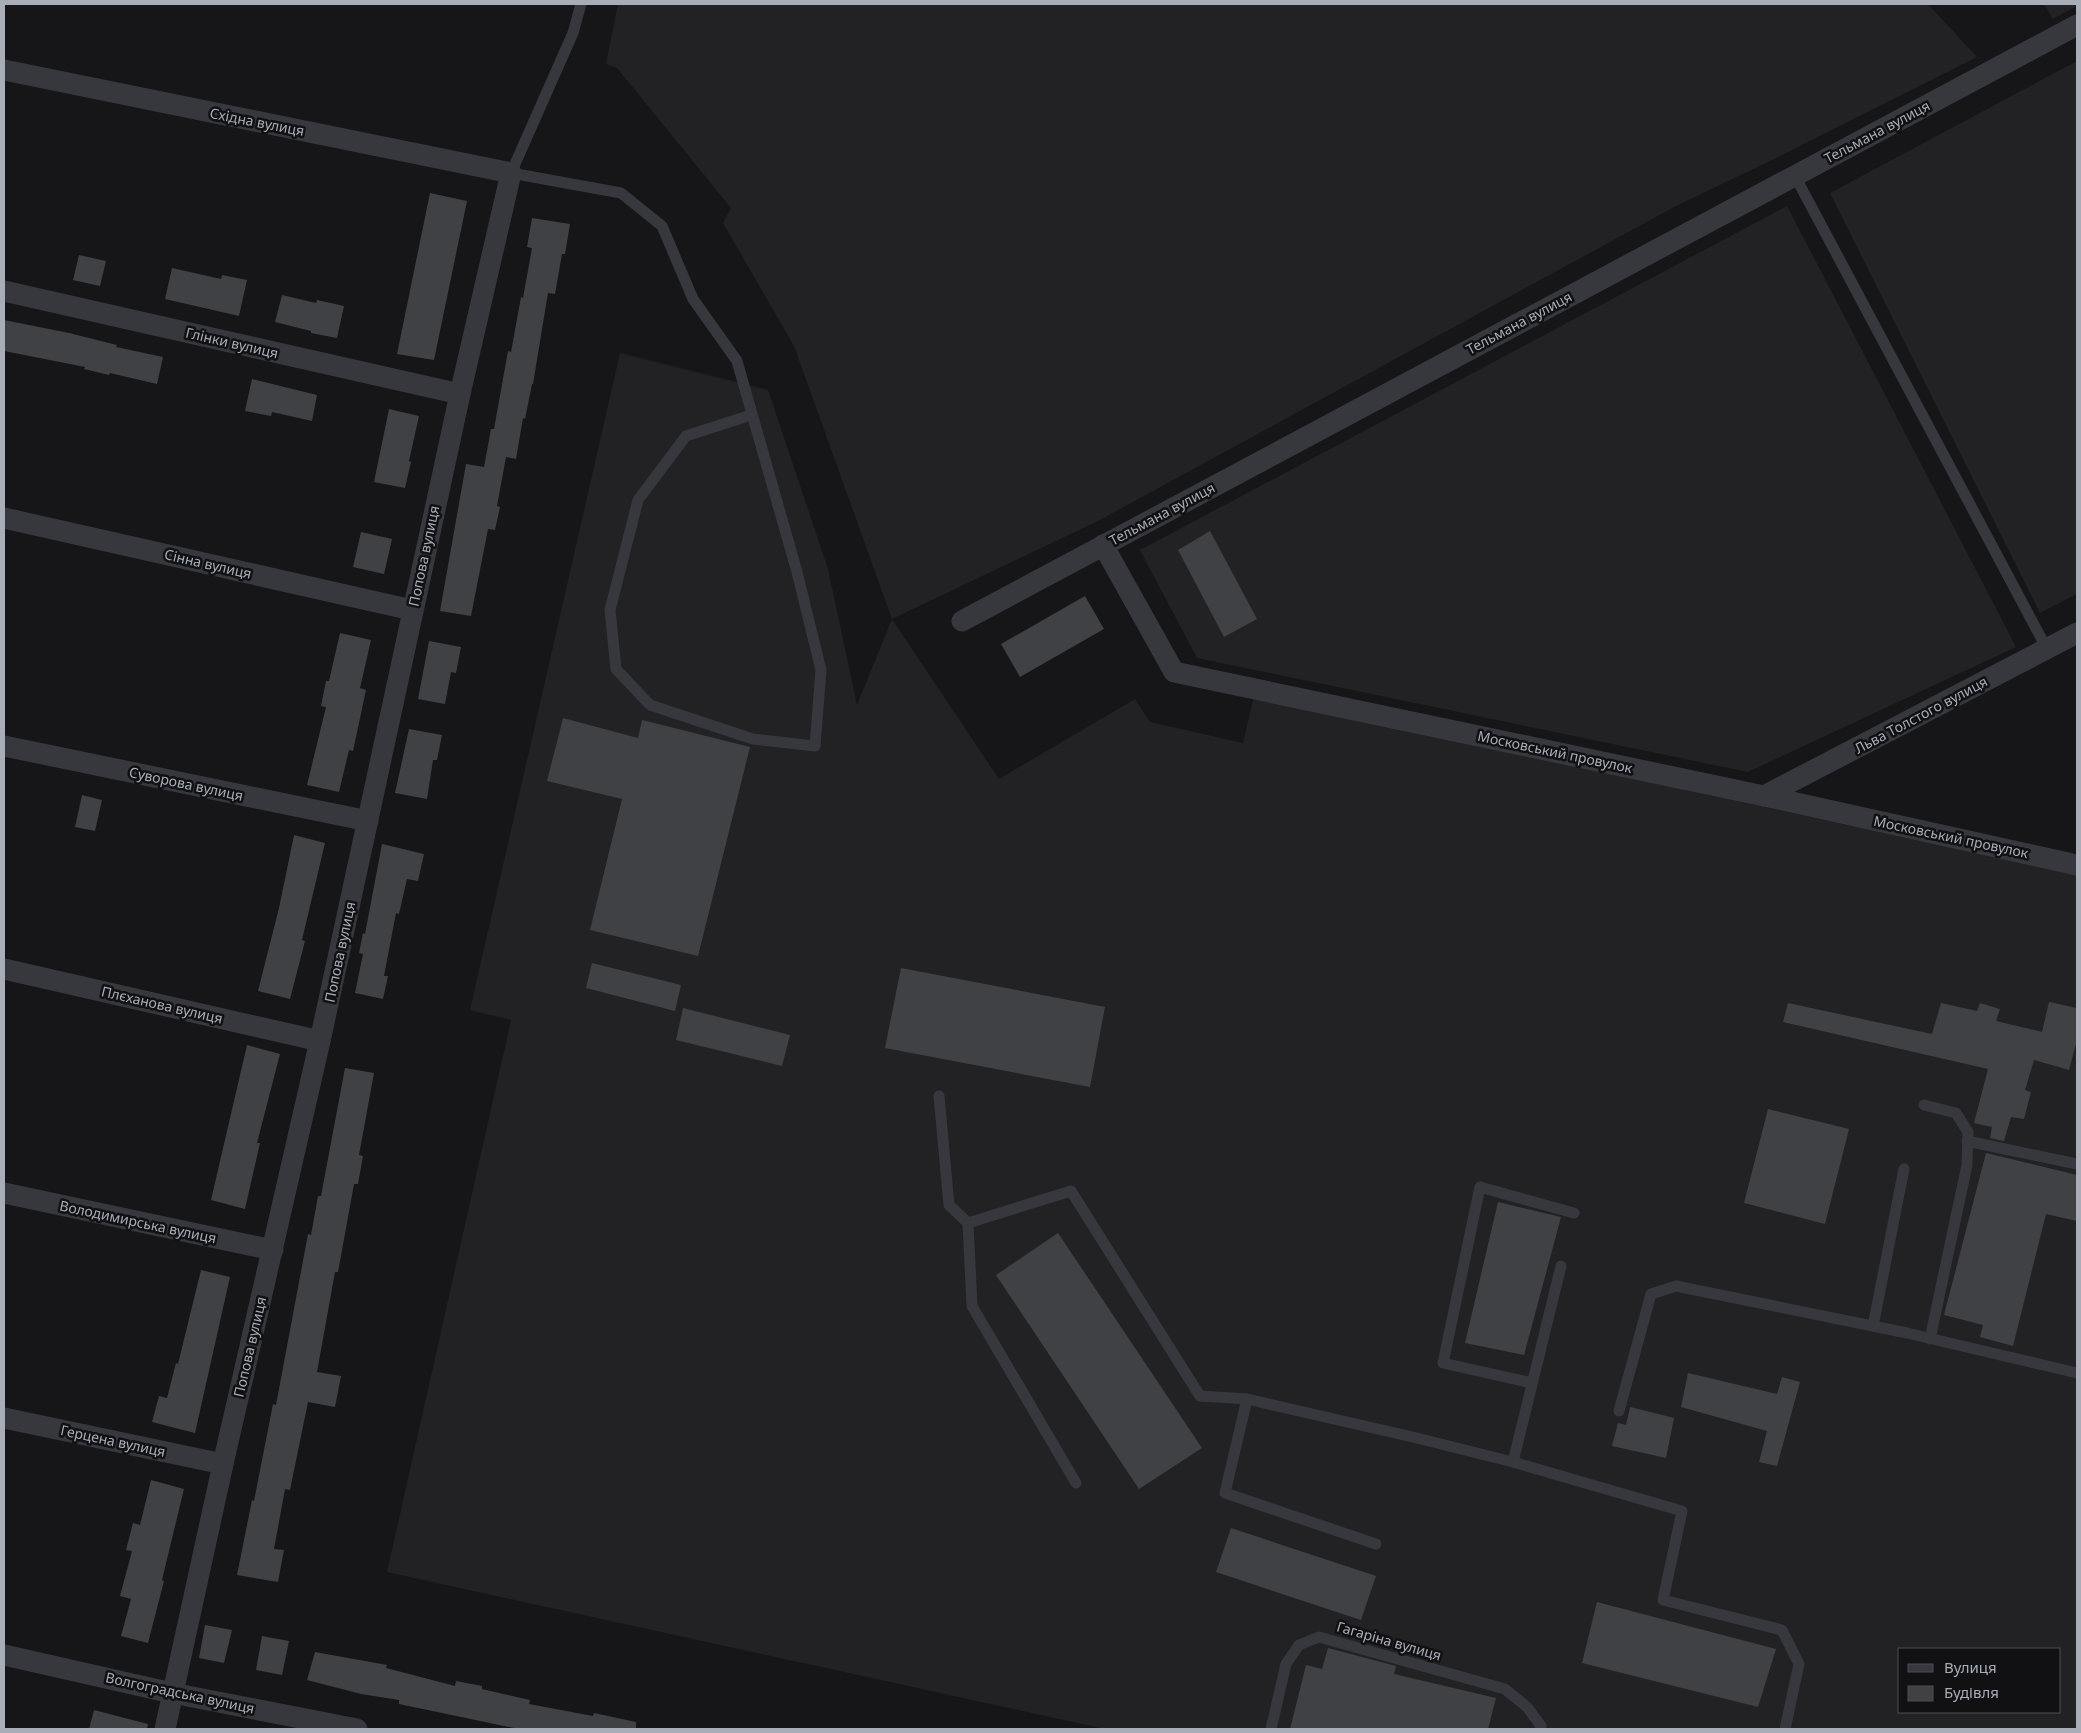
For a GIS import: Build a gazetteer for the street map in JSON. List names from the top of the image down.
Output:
{
  "streets": {
    "street": [
      "Східна вулиця",
      "Тельмана вулиця",
      "Глінки вулиця",
      "Попова вулиця",
      "Сінна вулиця",
      "Льва Толстого вулиця",
      "Московський провулок",
      "Суворова вулиця",
      "Плєханова вулиця",
      "Володимирська вулиця",
      "Герцена вулиця",
      "Волгоградська вулиця"
    ],
    "lane": ["Гагаріна вулиця"]
  },
  "crossings": [
    ["Східна вулиця", "Попова вулиця"],
    ["Тельмана вулиця", "Московський провулок"],
    ["Глінки вулиця", "Попова вулиця"],
    ["Попова вулиця", "Сінна вулиця"],
    ["Попова вулиця", "Суворова вулиця"],
    ["Попова вулиця", "Плєханова вулиця"],
    ["Попова вулиця", "Володимирська вулиця"],
    ["Попова вулиця", "Герцена вулиця"],
    ["Попова вулиця", "Волгоградська вулиця"],
    ["Льва Толстого вулиця", "Московський провулок"]
  ],
  "legend": ["Вулиця", "Будівля"]
}
